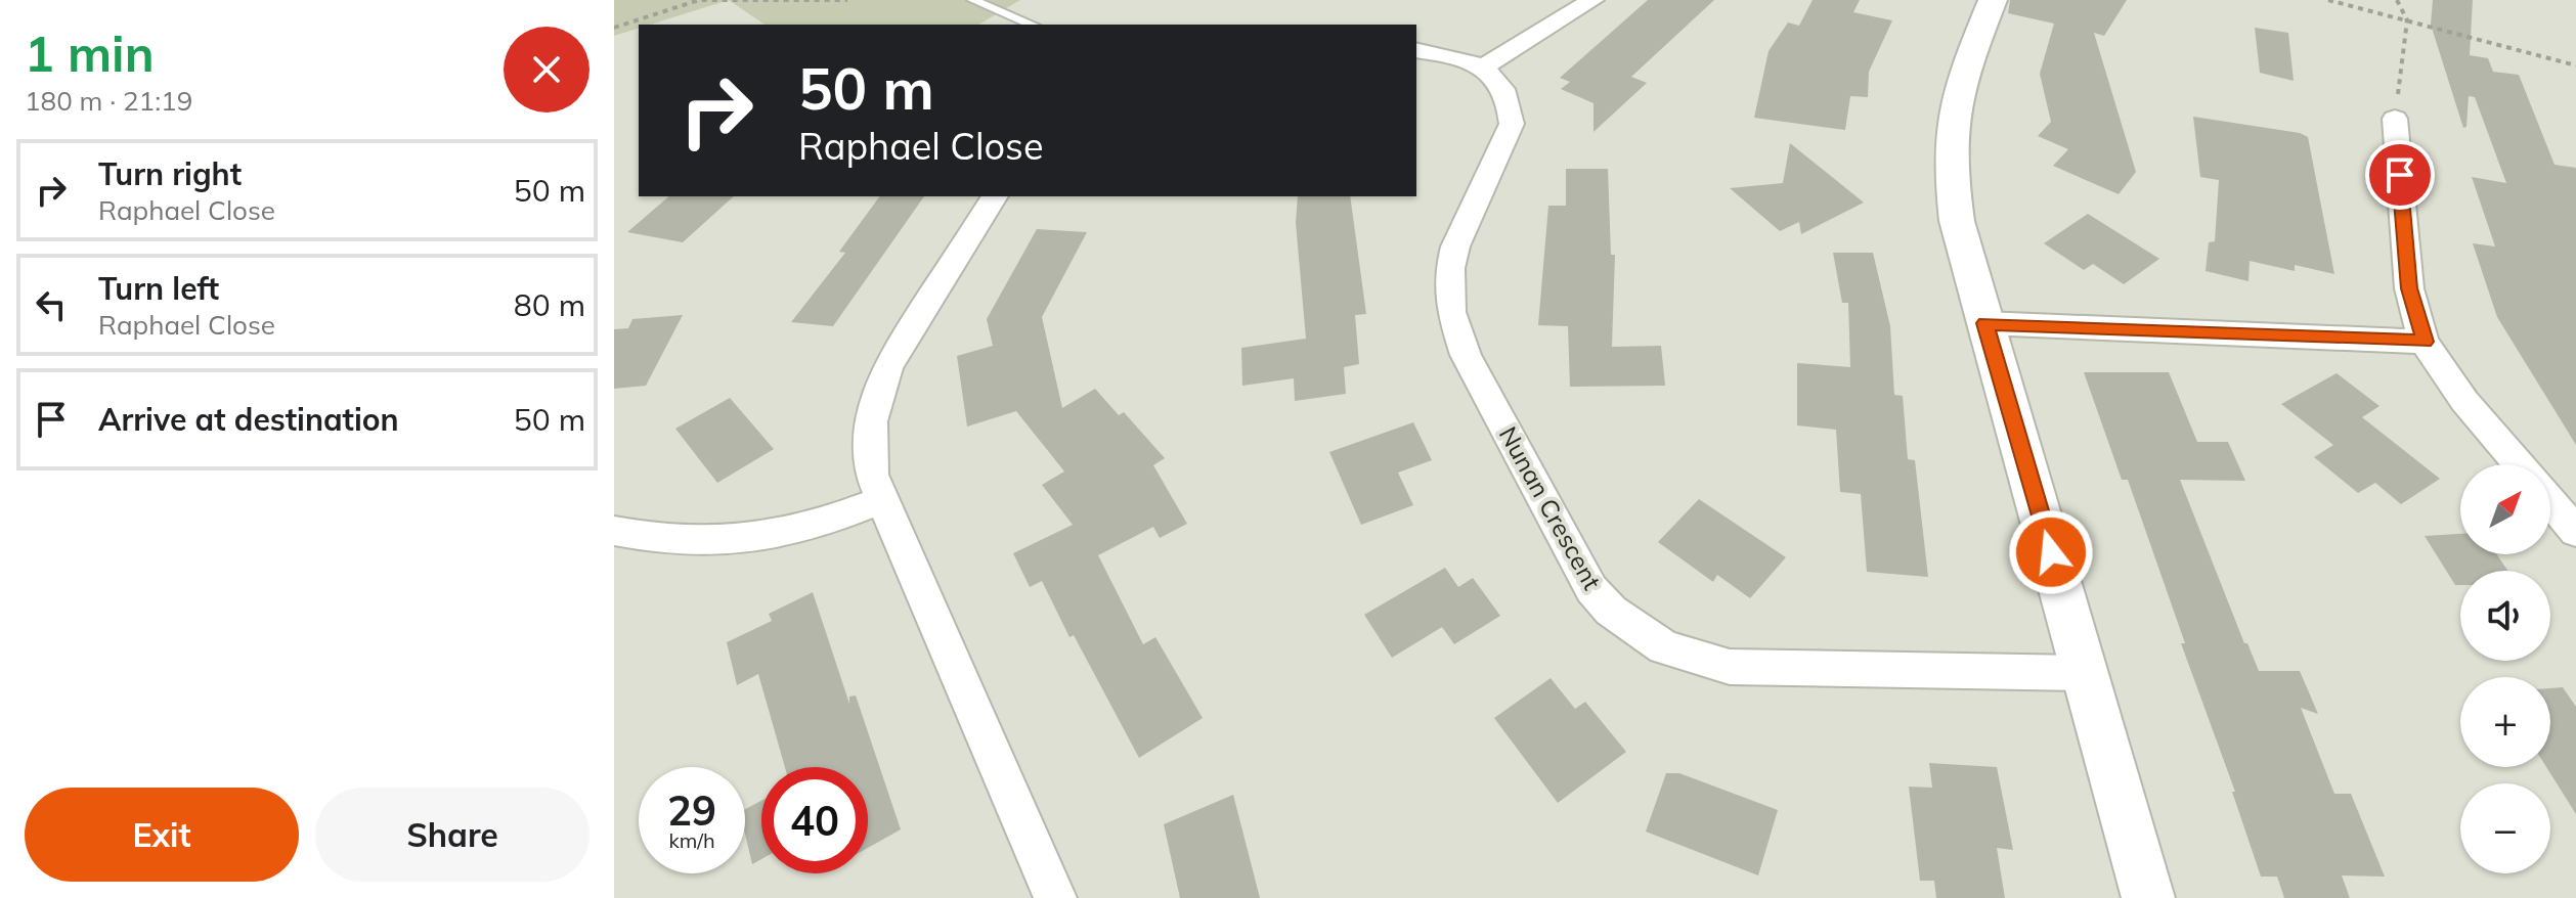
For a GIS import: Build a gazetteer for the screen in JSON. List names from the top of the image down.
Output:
{
  "streets": {
    "street": ["Nunan Crescent"]
  },
  "north": "top right",
  "page": {
    "heading": ["1 min", "180 m · 21:19"],
    "turn": ["50 m", "Raphael Close"],
    "list": [
      {
        "name": "Turn right",
        "note": "Raphael Close",
        "value": "50 m"
      },
      {
        "name": "Turn left",
        "note": "Raphael Close",
        "value": "80 m"
      },
      {
        "name": "Arrive at destination",
        "value": "50 m"
      }
    ],
    "map_buttons": ["+", "−"],
    "speed": "29 km/h",
    "limit": "40",
    "buttons": ["Exit", "Share"]
  }
}
